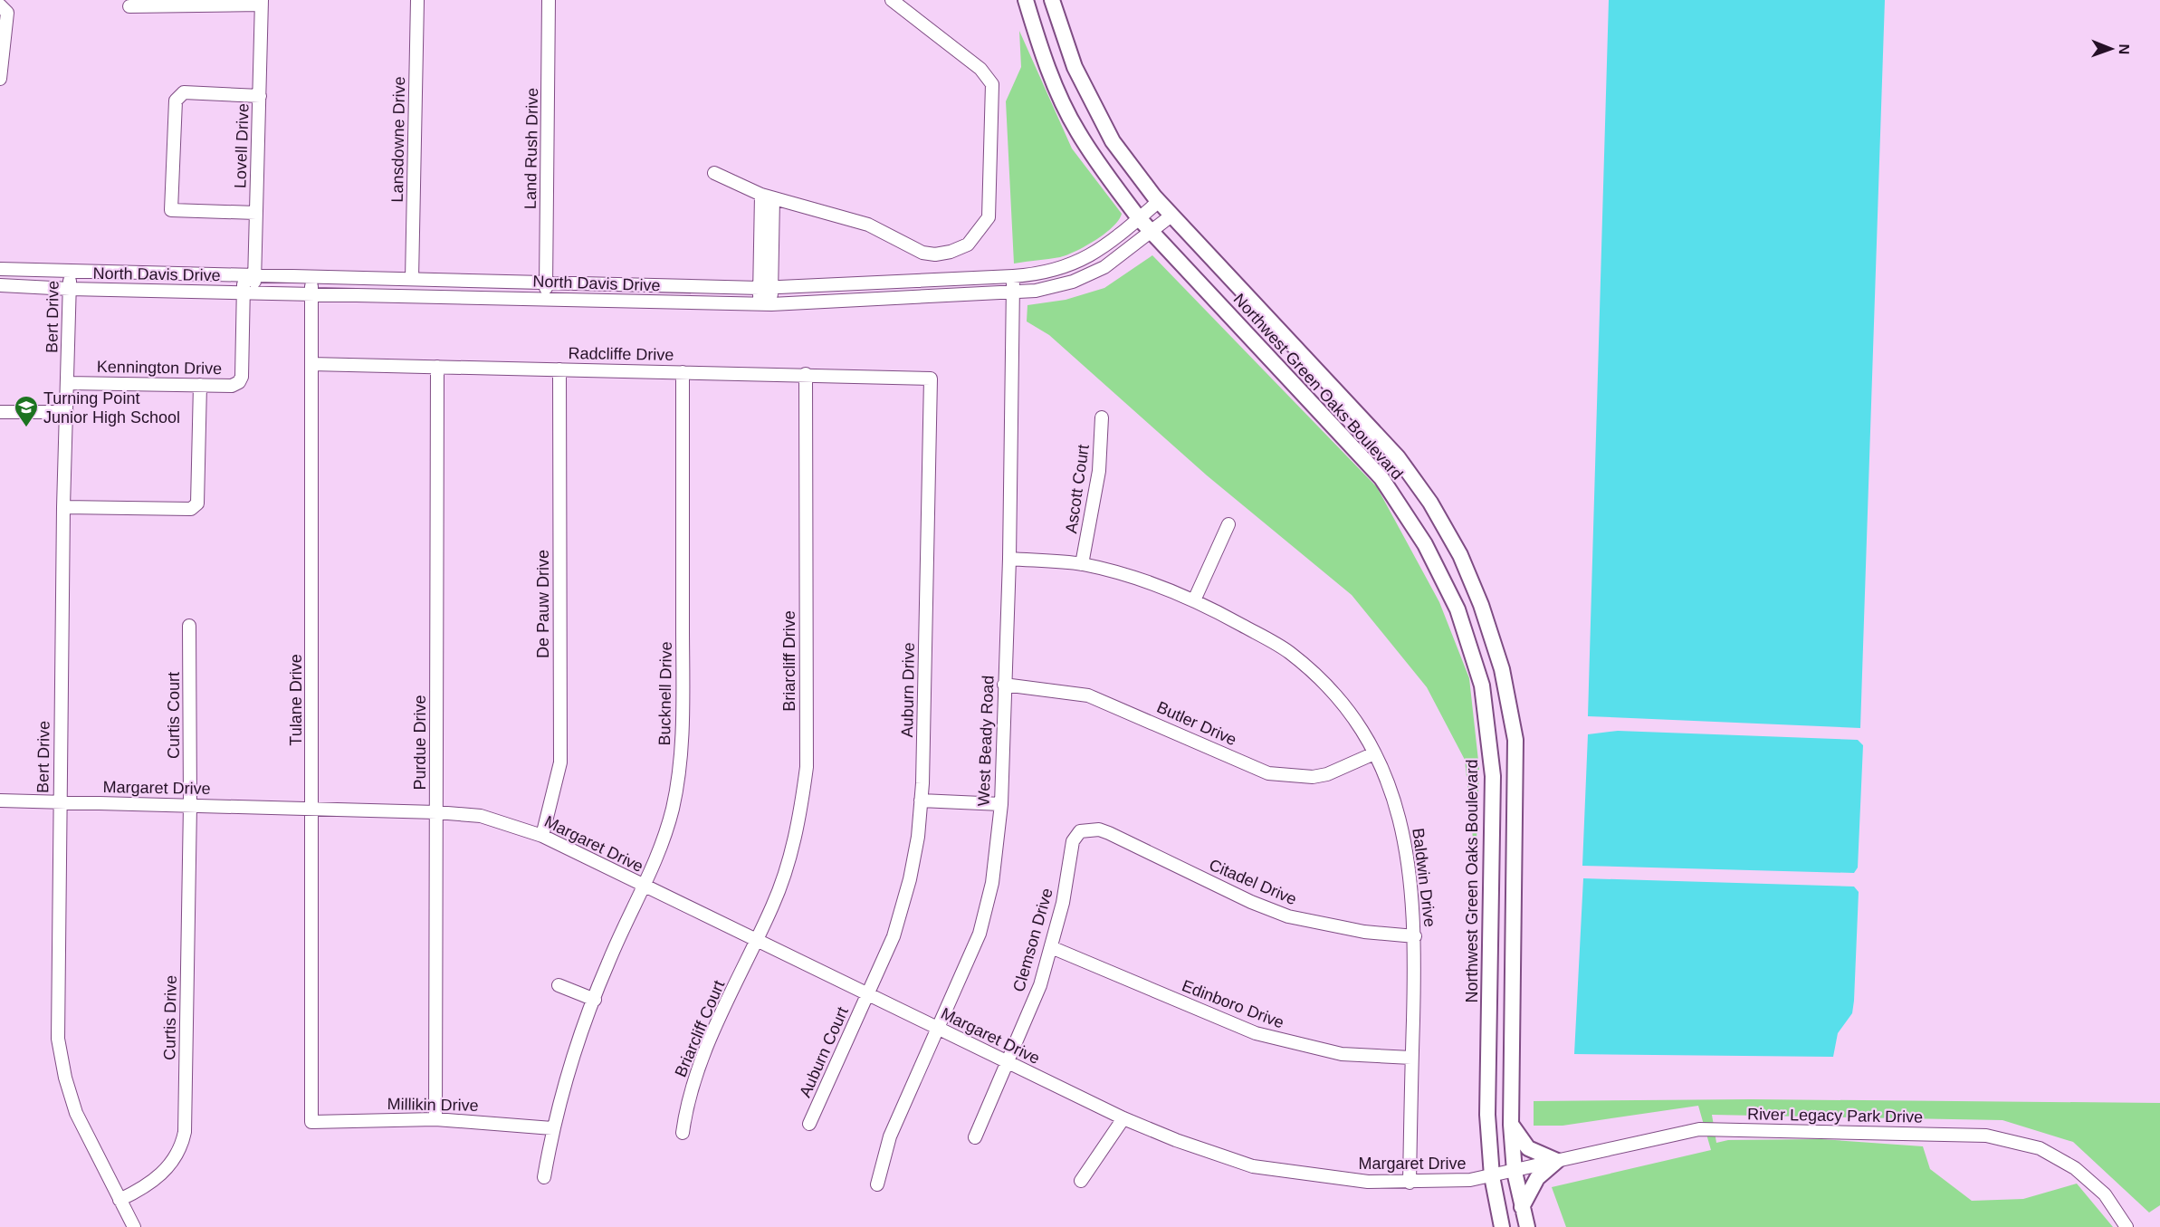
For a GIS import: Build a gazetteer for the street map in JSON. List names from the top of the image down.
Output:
{
  "streets": {
    "main road": ["Northwest Green Oaks Boulevard"],
    "street": [
      "Lansdowne Drive",
      "Lovell Drive",
      "Land Rush Drive",
      "North Davis Drive",
      "Bert Drive",
      "Radcliffe Drive",
      "Kennington Drive",
      "Ascott Court",
      "De Pauw Drive",
      "Briarcliff Drive",
      "Auburn Drive",
      "Bucknell Drive",
      "Tulane Drive",
      "Curtis Court",
      "Butler Drive",
      "West Beady Road",
      "Purdue Drive",
      "Margaret Drive",
      "Baldwin Drive",
      "Citadel Drive",
      "Clemson Drive",
      "Edinboro Drive",
      "Curtis Drive",
      "Briarcliff Court",
      "Auburn Court",
      "Millikin Drive",
      "River Legacy Park Drive"
    ]
  },
  "crossings": [
    ["Lansdowne Drive", "North Davis Drive"],
    ["Lovell Drive", "North Davis Drive"],
    ["Lovell Drive", "Kennington Drive"],
    ["Land Rush Drive", "North Davis Drive"],
    ["North Davis Drive", "Bert Drive"],
    ["North Davis Drive", "Kennington Drive"],
    ["North Davis Drive", "Northwest Green Oaks Boulevard"],
    ["North Davis Drive", "Tulane Drive"],
    ["North Davis Drive", "West Beady Road"],
    ["Bert Drive", "Kennington Drive"],
    ["Bert Drive", "Margaret Drive"],
    ["Bert Drive", "Curtis Drive"],
    ["Radcliffe Drive", "De Pauw Drive"],
    ["Radcliffe Drive", "Briarcliff Drive"],
    ["Radcliffe Drive", "Auburn Drive"],
    ["Radcliffe Drive", "Bucknell Drive"],
    ["Radcliffe Drive", "Tulane Drive"],
    ["Radcliffe Drive", "Purdue Drive"],
    ["Northwest Green Oaks Boulevard", "Margaret Drive"],
    ["Northwest Green Oaks Boulevard", "River Legacy Park Drive"],
    ["Ascott Court", "Baldwin Drive"],
    ["De Pauw Drive", "Margaret Drive"],
    ["Briarcliff Drive", "Margaret Drive"],
    ["Briarcliff Drive", "Briarcliff Court"],
    ["Auburn Drive", "Margaret Drive"],
    ["Auburn Drive", "Auburn Court"],
    ["Bucknell Drive", "Margaret Drive"],
    ["Bucknell Drive", "Millikin Drive"],
    ["Tulane Drive", "Margaret Drive"],
    ["Tulane Drive", "Millikin Drive"],
    ["Curtis Court", "Margaret Drive"],
    ["Curtis Court", "Curtis Drive"],
    ["Butler Drive", "West Beady Road"],
    ["Butler Drive", "Baldwin Drive"],
    ["West Beady Road", "Margaret Drive"],
    ["West Beady Road", "Baldwin Drive"],
    ["Purdue Drive", "Margaret Drive"],
    ["Purdue Drive", "Millikin Drive"],
    ["Margaret Drive", "Baldwin Drive"],
    ["Margaret Drive", "Clemson Drive"],
    ["Margaret Drive", "Curtis Drive"],
    ["Margaret Drive", "Briarcliff Court"],
    ["Margaret Drive", "Auburn Court"],
    ["Margaret Drive", "River Legacy Park Drive"],
    ["Baldwin Drive", "Citadel Drive"],
    ["Baldwin Drive", "Edinboro Drive"],
    ["Citadel Drive", "Clemson Drive"],
    ["Clemson Drive", "Edinboro Drive"]
  ],
  "places": {
    "school or university": ["Turning Point Junior High School"]
  },
  "north": "right"
}
